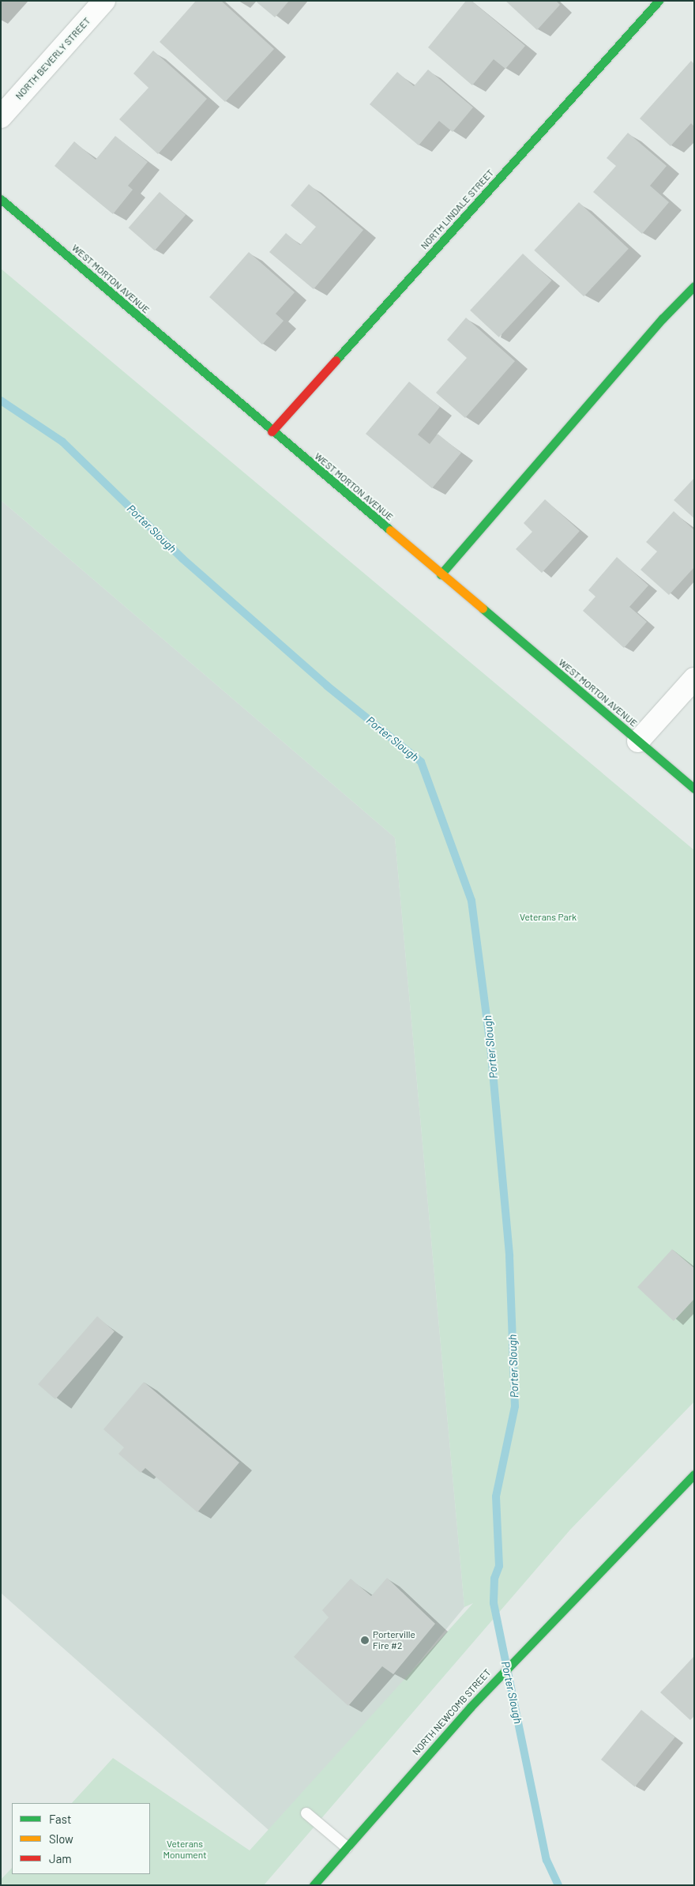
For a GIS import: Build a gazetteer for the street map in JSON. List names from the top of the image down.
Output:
{
  "streets": {
    "main road": ["NORTH LINDALE STREET", "WEST MORTON AVENUE", "NORTH NEWCOMB STREET"],
    "street": ["NORTH BEVERLY STREET"]
  },
  "crossings": [
    ["NORTH LINDALE STREET", "WEST MORTON AVENUE"]
  ],
  "water": ["Porter Slough"],
  "parks": ["Veterans Park", "Veterans Monument"],
  "places": ["Porterville Fire #2"],
  "legend": ["Fast", "Slow", "Jam"]
}
